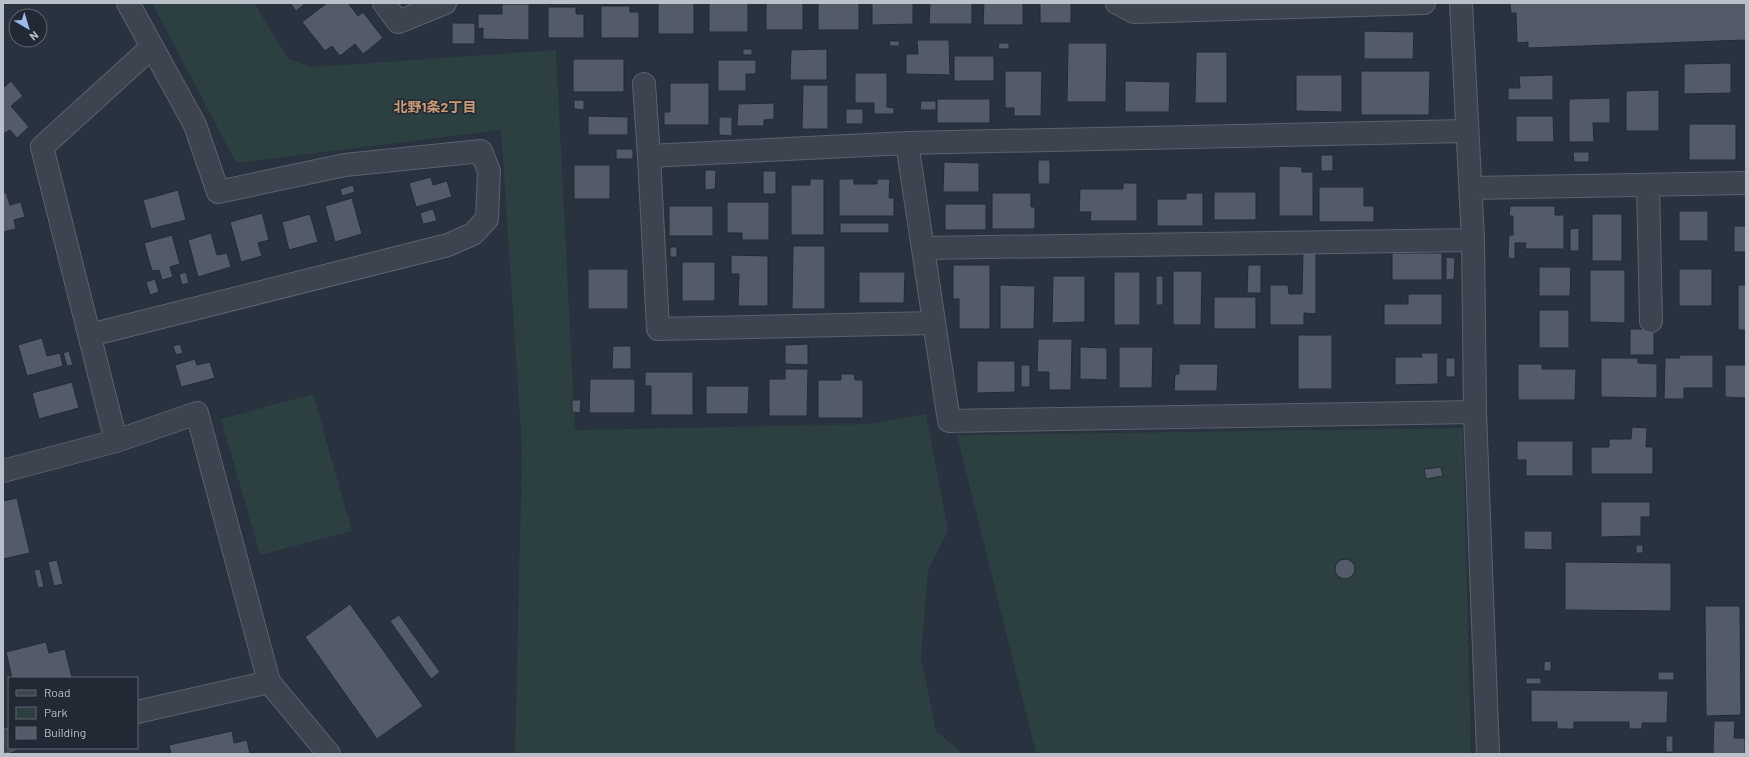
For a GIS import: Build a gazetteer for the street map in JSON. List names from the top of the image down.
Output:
{
  "districts": ["北野1条2丁目"],
  "legend": ["Road", "Park", "Building"],
  "north": "bottom right"
}
